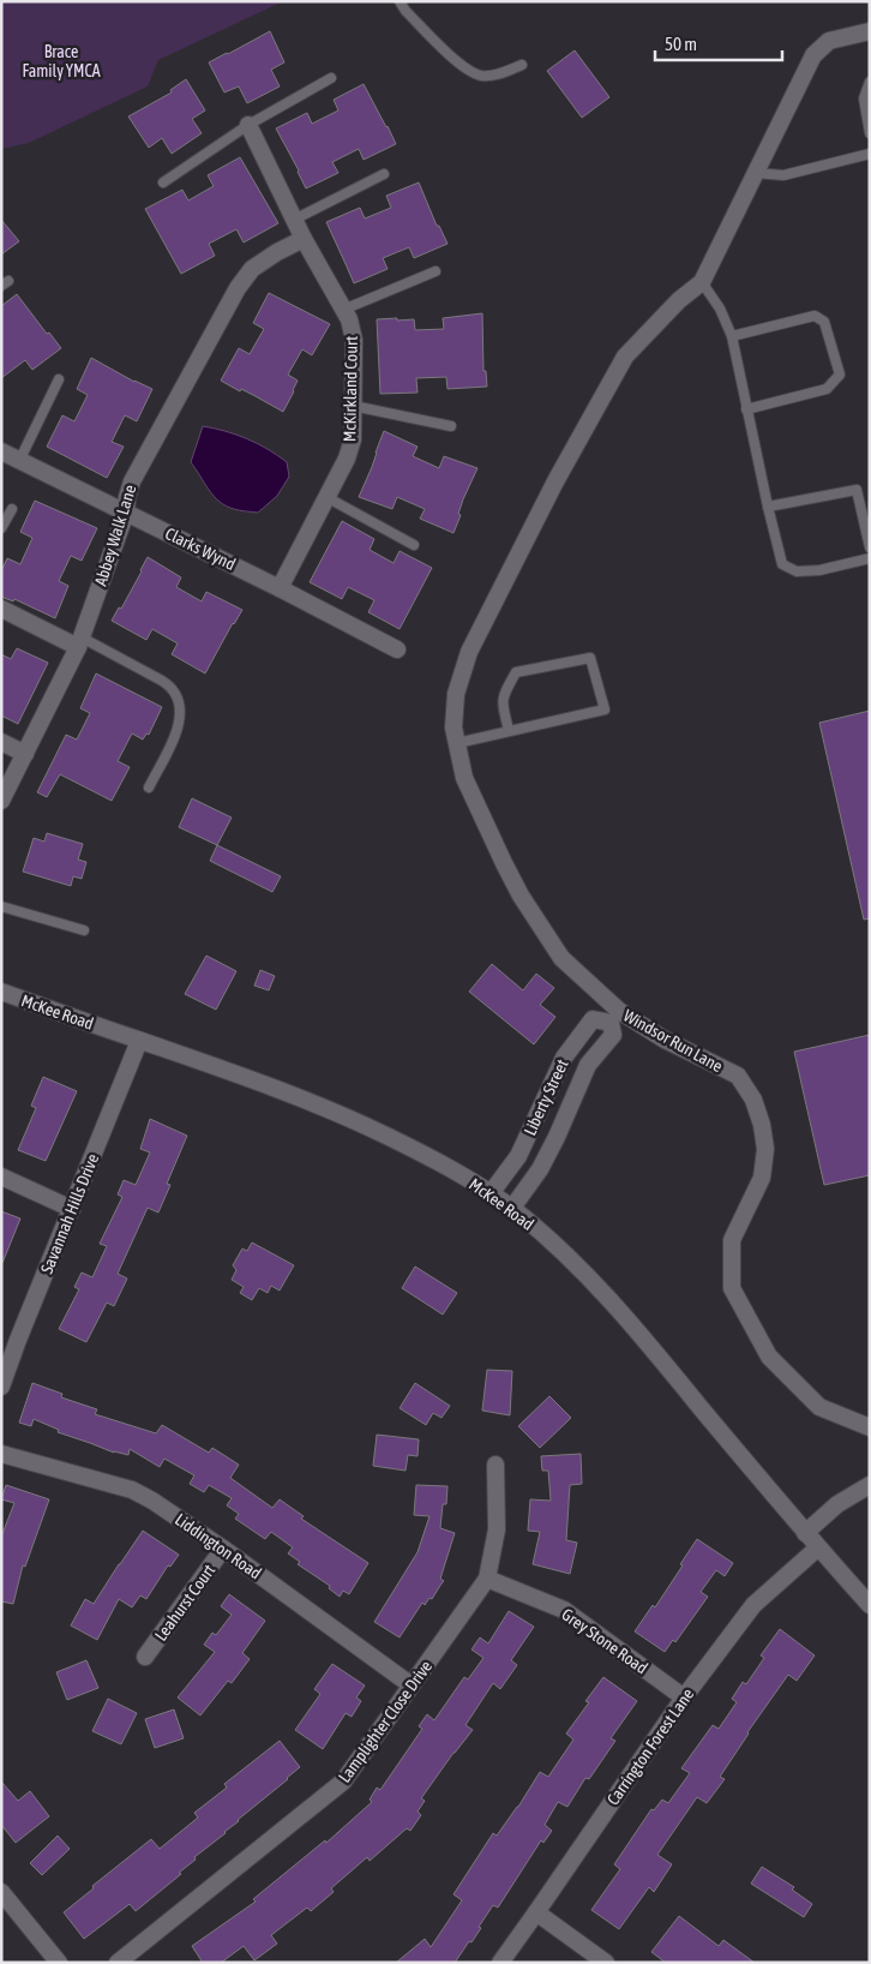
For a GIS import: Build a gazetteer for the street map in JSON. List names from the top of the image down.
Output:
{
  "streets": {
    "street": [
      "McKirkland Court",
      "Abbey Walk Lane",
      "Clarks Wynd",
      "McKee Road",
      "Windsor Run Lane",
      "Liberty Street",
      "Savannah Hills Drive",
      "Liddington Road",
      "Leahurst Court",
      "Grey Stone Road",
      "Lamplighter Close Drive",
      "Carrington Forest Lane"
    ]
  },
  "crossings": [
    ["McKirkland Court", "Abbey Walk Lane"],
    ["McKirkland Court", "Clarks Wynd"],
    ["Abbey Walk Lane", "Clarks Wynd"],
    ["McKee Road", "Liberty Street"],
    ["McKee Road", "Savannah Hills Drive"],
    ["McKee Road", "Carrington Forest Lane"],
    ["Windsor Run Lane", "Liberty Street"],
    ["Liddington Road", "Leahurst Court"],
    ["Liddington Road", "Lamplighter Close Drive"],
    ["Grey Stone Road", "Lamplighter Close Drive"],
    ["Grey Stone Road", "Carrington Forest Lane"]
  ],
  "parks": ["Brace Family YMCA"],
  "scale_bar": "50 m"
}
